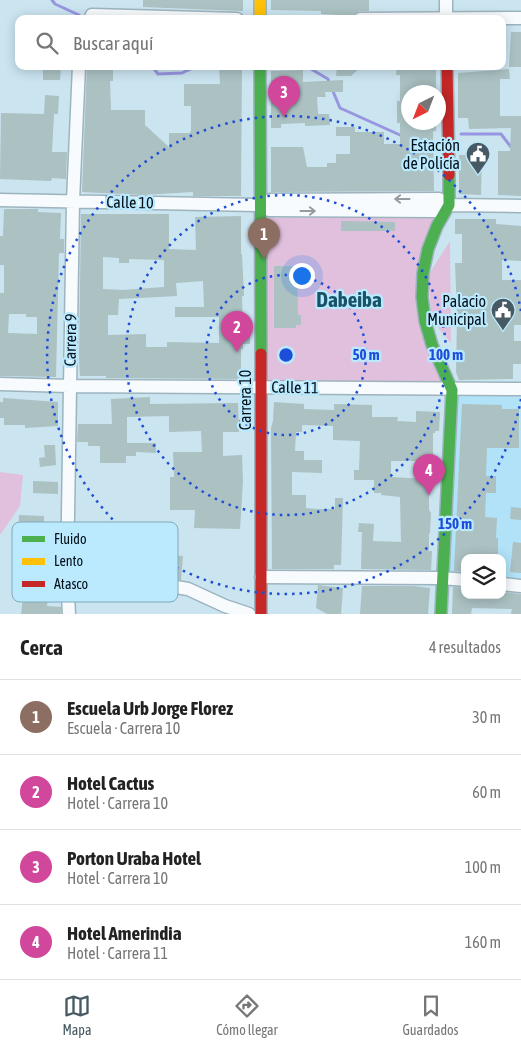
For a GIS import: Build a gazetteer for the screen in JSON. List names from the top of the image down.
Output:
{
  "streets": {
    "main road": ["Carrera 10"],
    "street": ["Calle 10", "Carrera 9", "Calle 11"]
  },
  "crossings": [
    ["Calle 10", "Carrera 9"],
    ["Calle 10", "Carrera 10"],
    ["Carrera 9", "Calle 11"],
    ["Calle 11", "Carrera 10"]
  ],
  "districts": ["Dabeiba"],
  "places": {
    "public building": ["Estación de Policía", "Palacio Municipal"]
  },
  "legend": ["Fluido", "Lento", "Atasco"],
  "north": "bottom left",
  "page": {
    "search": "Buscar aquí",
    "pins": [
      "3",
      "1",
      "2",
      "4"
    ],
    "heading": ["Cerca", "4 resultados"],
    "list": [
      {
        "mark": "1",
        "name": "Escuela Urb Jorge Florez",
        "note": "Escuela · Carrera 10",
        "value": "30 m"
      },
      {
        "mark": "2",
        "name": "Hotel Cactus",
        "note": "Hotel · Carrera 10",
        "value": "60 m"
      },
      {
        "mark": "3",
        "name": "Porton Uraba Hotel",
        "note": "Hotel · Carrera 10",
        "value": "100 m"
      },
      {
        "mark": "4",
        "name": "Hotel Amerindia",
        "note": "Hotel · Carrera 11",
        "value": "160 m"
      }
    ],
    "nav": ["Mapa", "Cómo llegar", "Guardados"]
  },
  "rings": ["50 m", "100 m", "150 m"]
}
